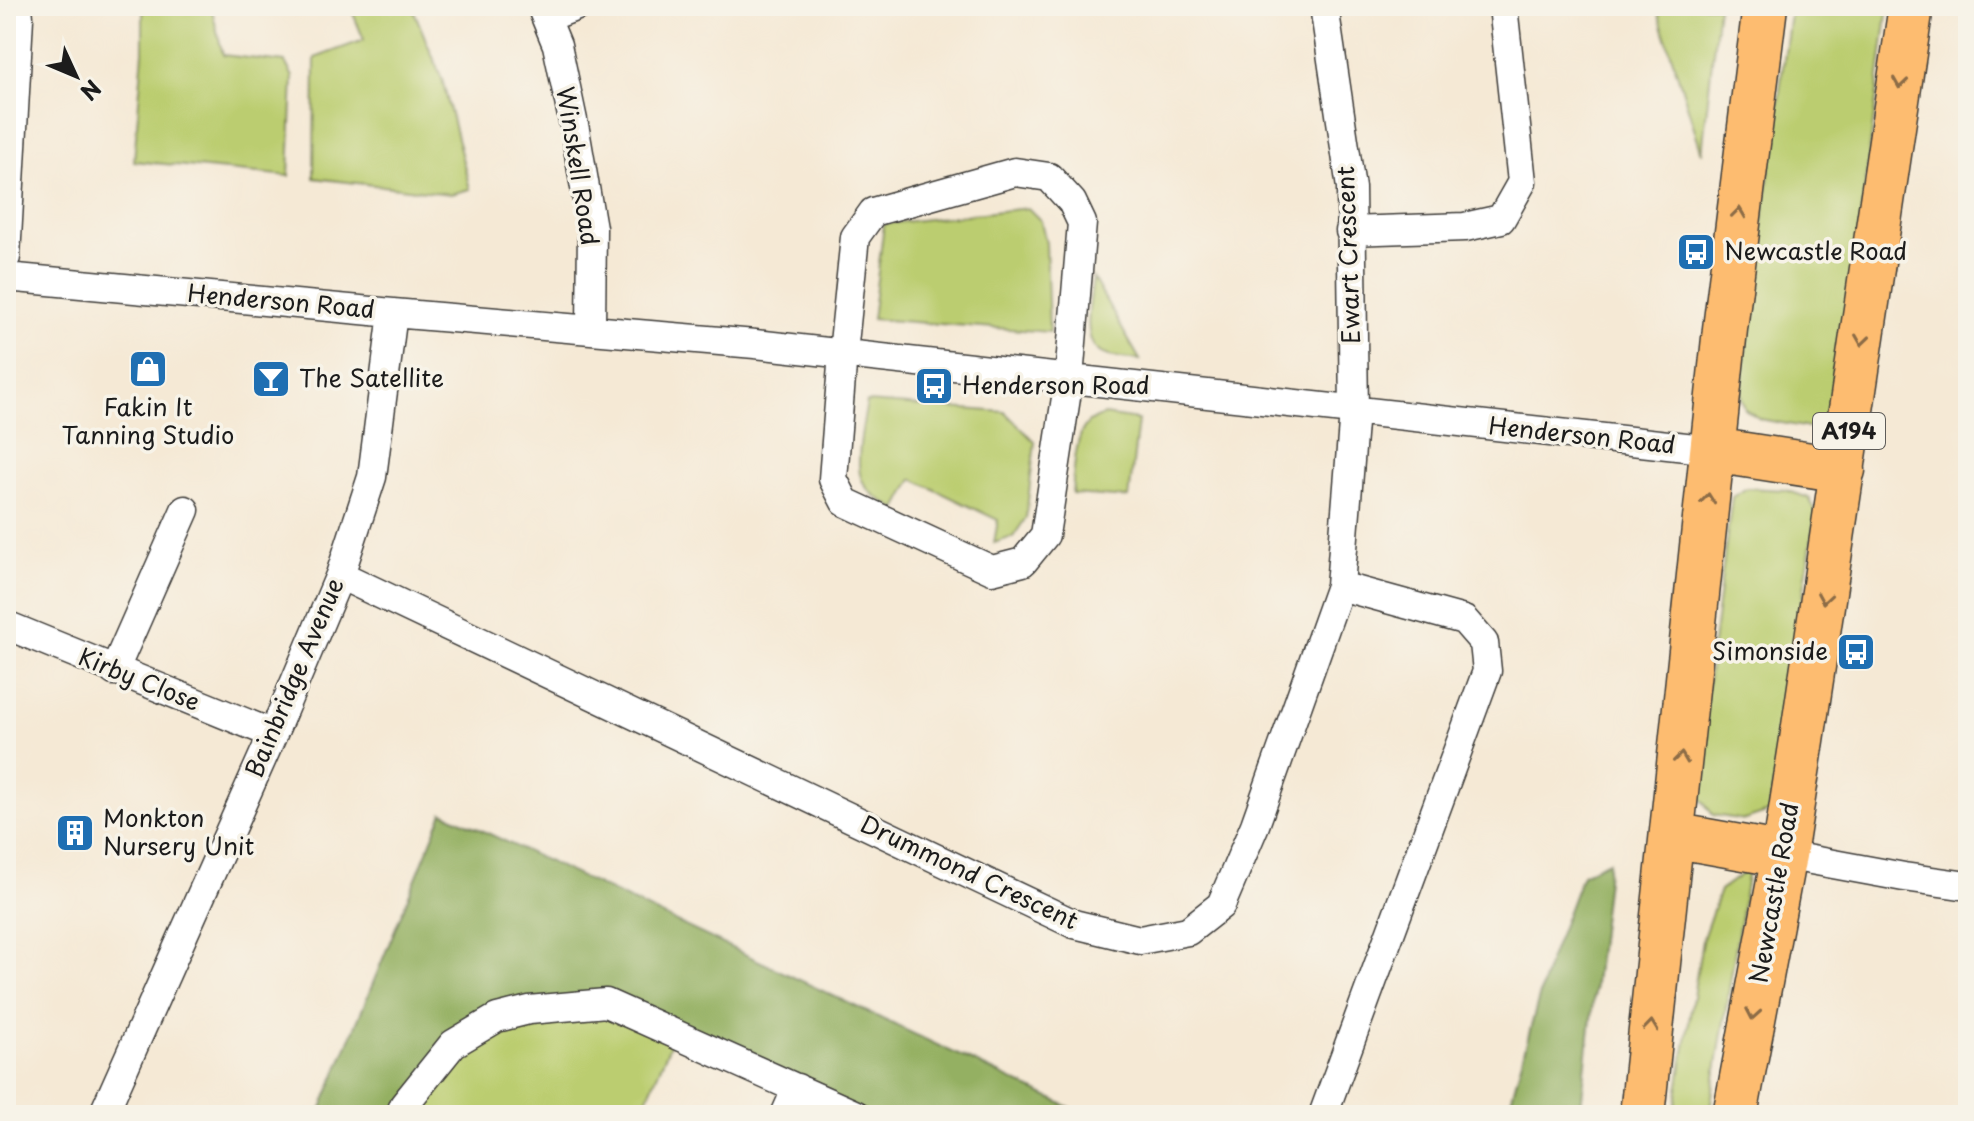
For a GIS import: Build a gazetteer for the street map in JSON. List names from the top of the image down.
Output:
{
  "streets": {
    "main road": ["A194", "Newcastle Road"],
    "street": [
      "Winskell Road",
      "Ewart Crescent",
      "Henderson Road",
      "Bainbridge Avenue",
      "Kirby Close",
      "Drummond Crescent"
    ]
  },
  "crossings": [
    ["Winskell Road", "Henderson Road"],
    ["Ewart Crescent", "Henderson Road"],
    ["Ewart Crescent", "Drummond Crescent"],
    ["Henderson Road", "A194"],
    ["Henderson Road", "Bainbridge Avenue"],
    ["Henderson Road", "Drummond Crescent"],
    ["A194", "Newcastle Road"],
    ["Bainbridge Avenue", "Kirby Close"],
    ["Bainbridge Avenue", "Drummond Crescent"]
  ],
  "places": {
    "bus stop": ["Newcastle Road", "Henderson Road", "Simonside"],
    "shop": ["Fakin It Tanning Studio"],
    "bar": ["The Satellite"],
    "building": ["Monkton Nursery Unit"]
  },
  "north": "bottom right"
}
